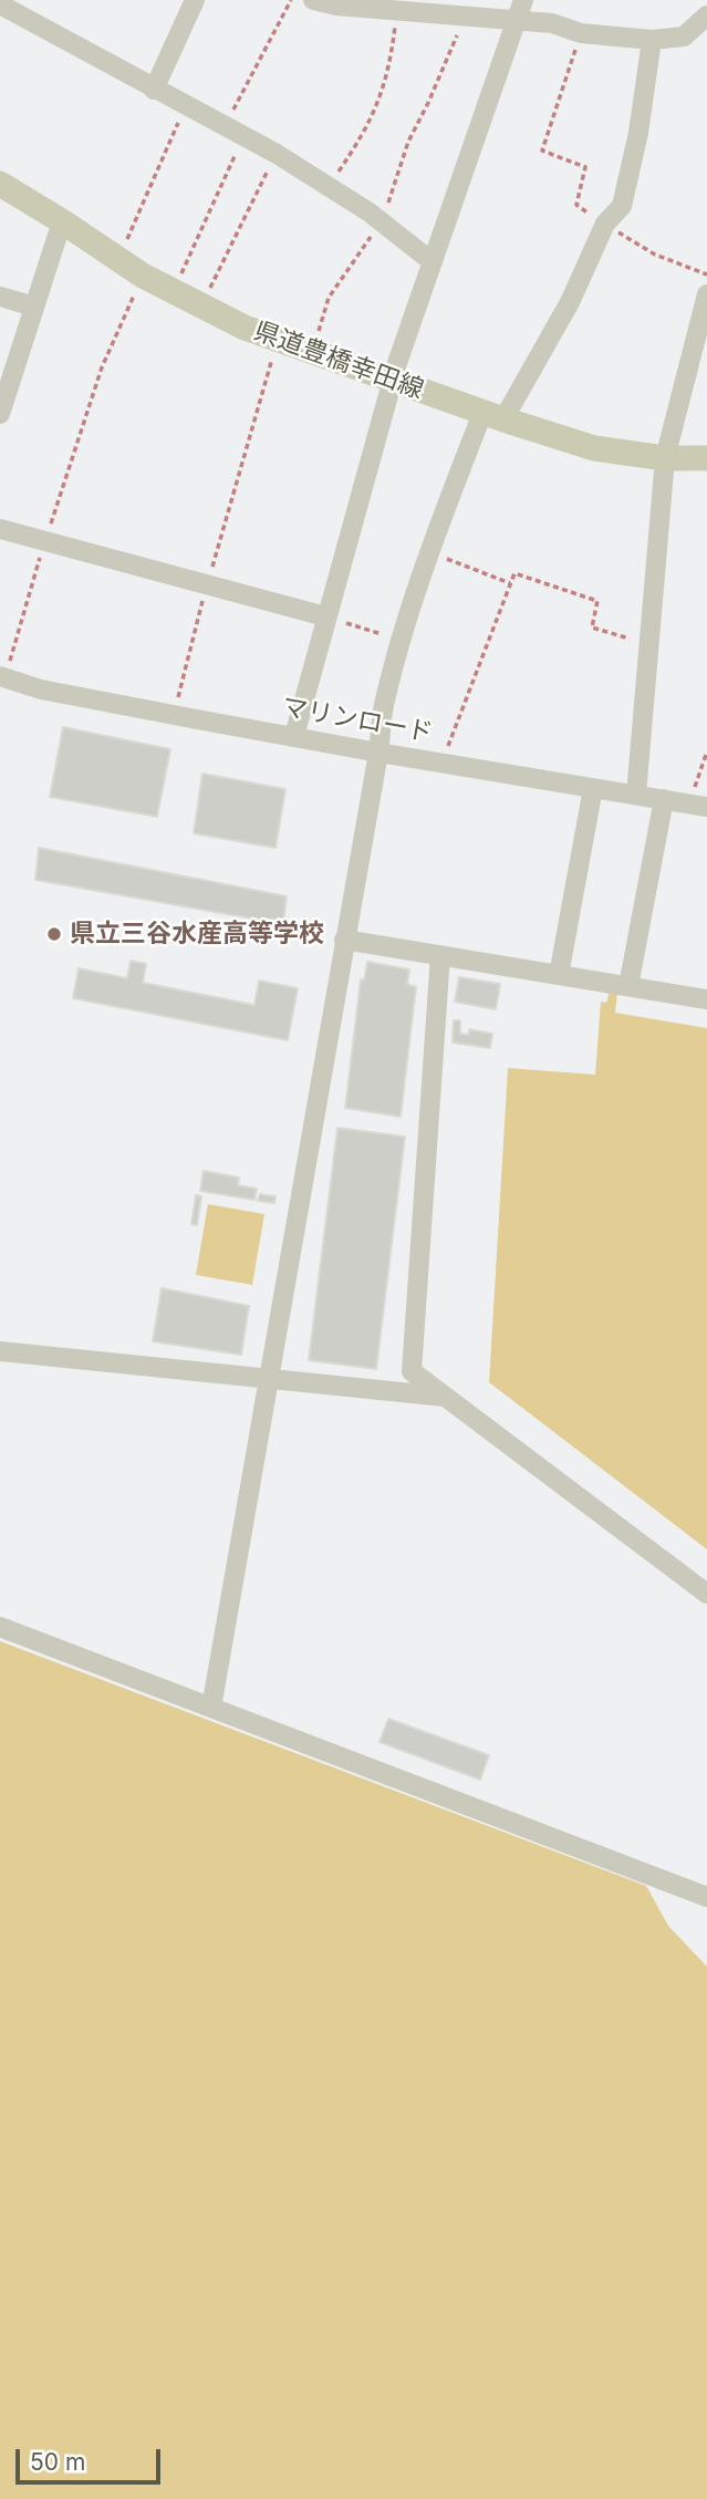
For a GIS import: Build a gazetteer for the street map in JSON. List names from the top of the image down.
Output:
{
  "streets": {
    "main road": ["県道豊橋幸田線"],
    "street": ["マリンロード"]
  },
  "places": ["県立三谷水産高等学校"],
  "scale_bar": "50 m"
}
